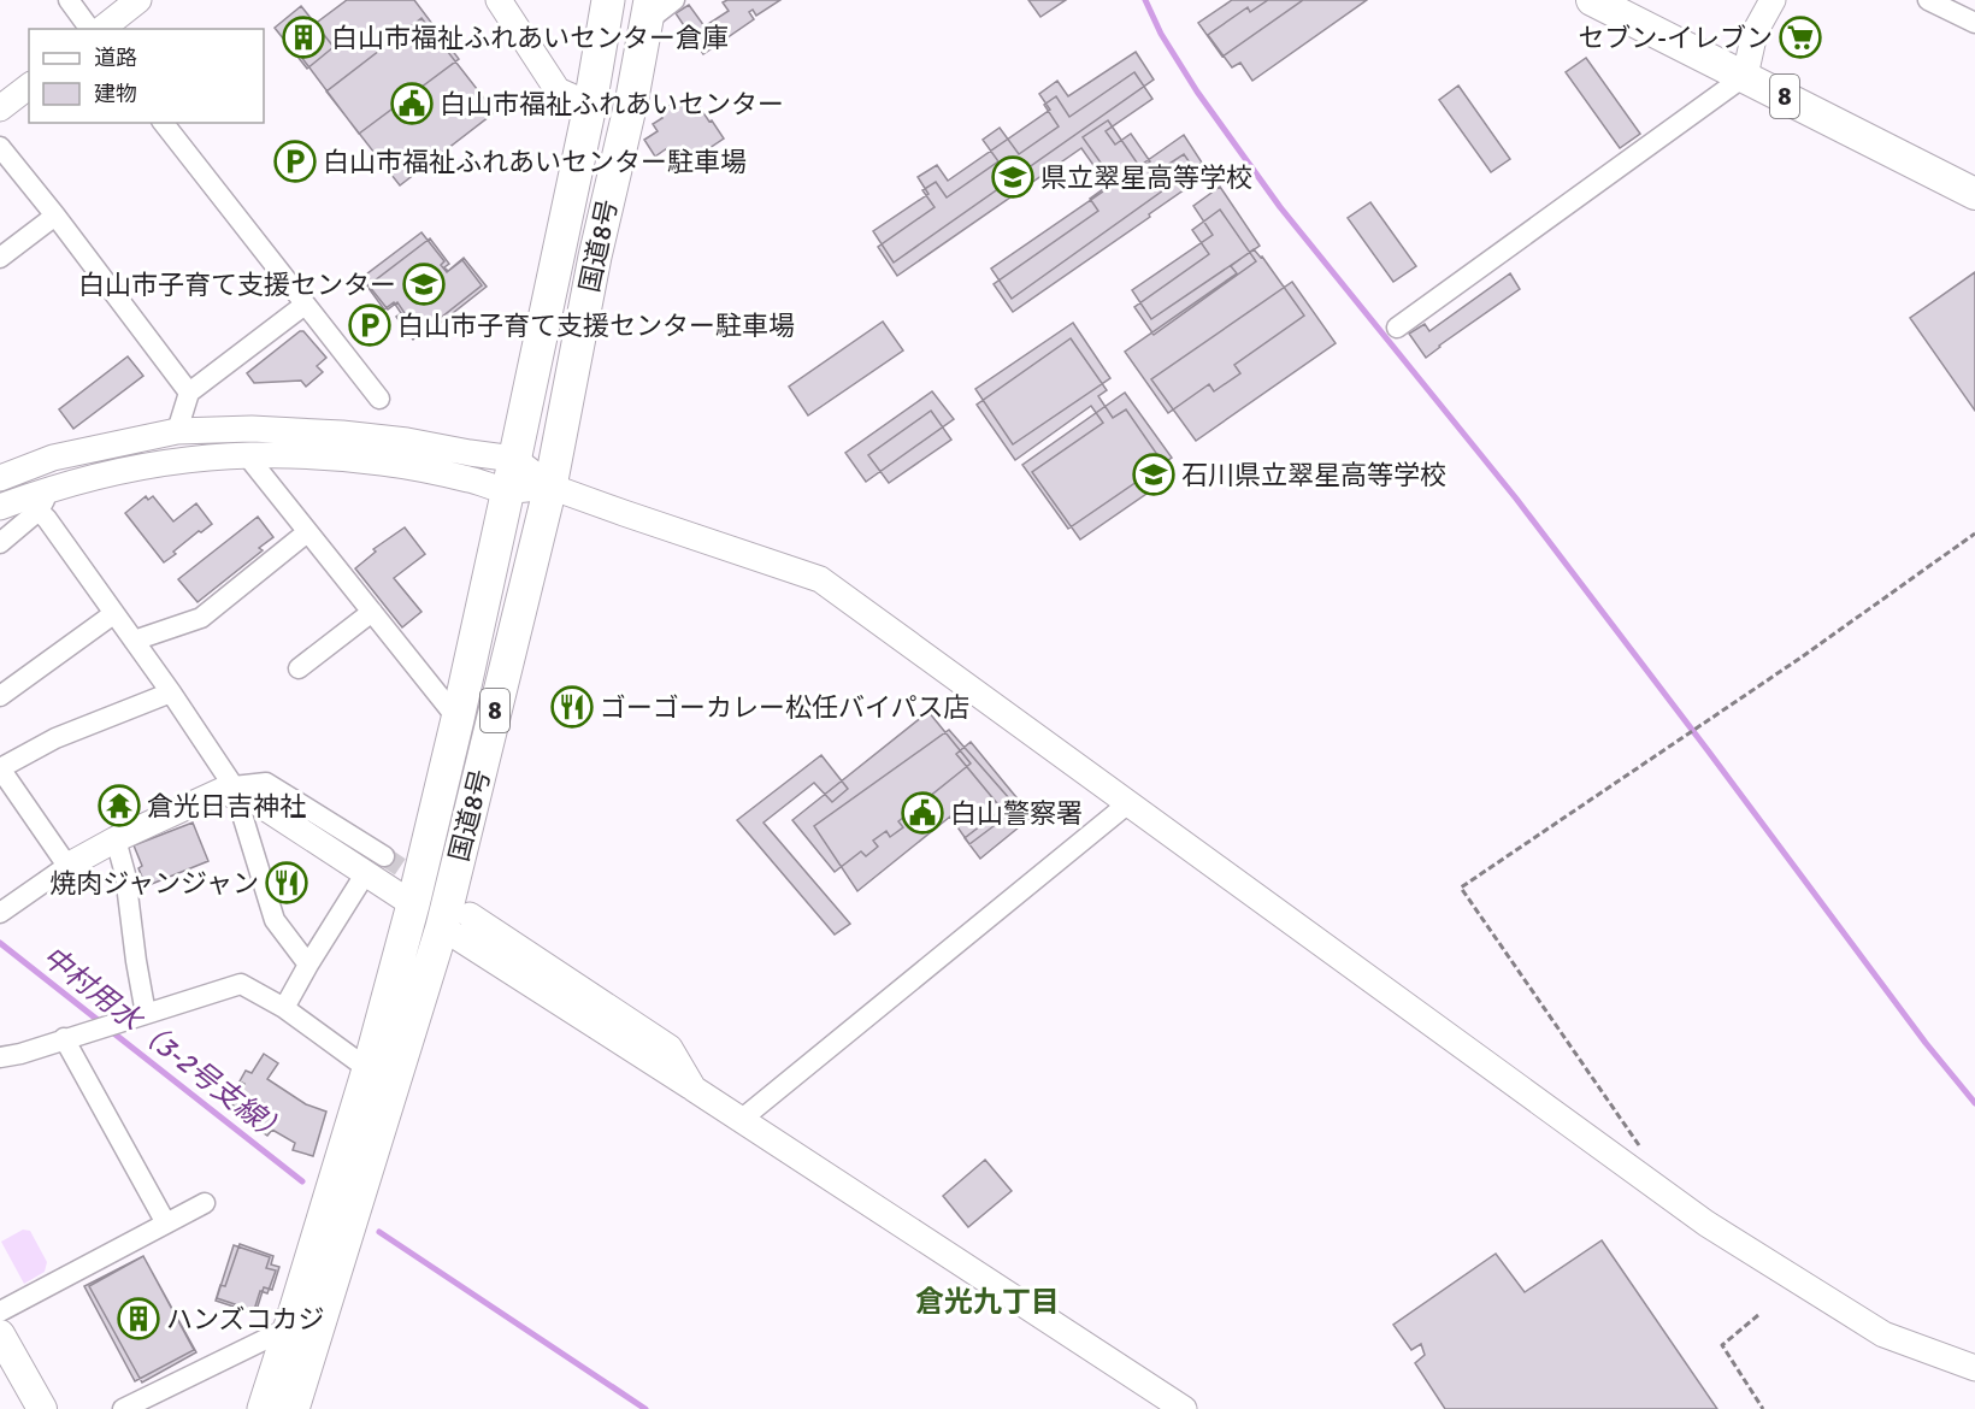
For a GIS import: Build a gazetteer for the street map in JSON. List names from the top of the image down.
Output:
{
  "streets": {
    "highway": ["8", "国道8号"]
  },
  "districts": ["倉光九丁目"],
  "water": ["中村用水（3-2号支線）"],
  "places": {
    "building": ["白山市福祉ふれあいセンター倉庫", "ハンズコカジ"],
    "supermarket": ["セブン-イレブン"],
    "public building": ["白山市福祉ふれあいセンター", "白山警察署"],
    "parking": ["白山市福祉ふれあいセンター駐車場", "白山市子育て支援センター駐車場"],
    "school or university": ["県立翠星高等学校", "白山市子育て支援センター", "石川県立翠星高等学校"],
    "restaurant": ["ゴーゴーカレー松任バイパス店", "焼肉ジャンジャン"],
    "temple": ["倉光日吉神社"]
  },
  "legend": ["道路", "建物"]
}
